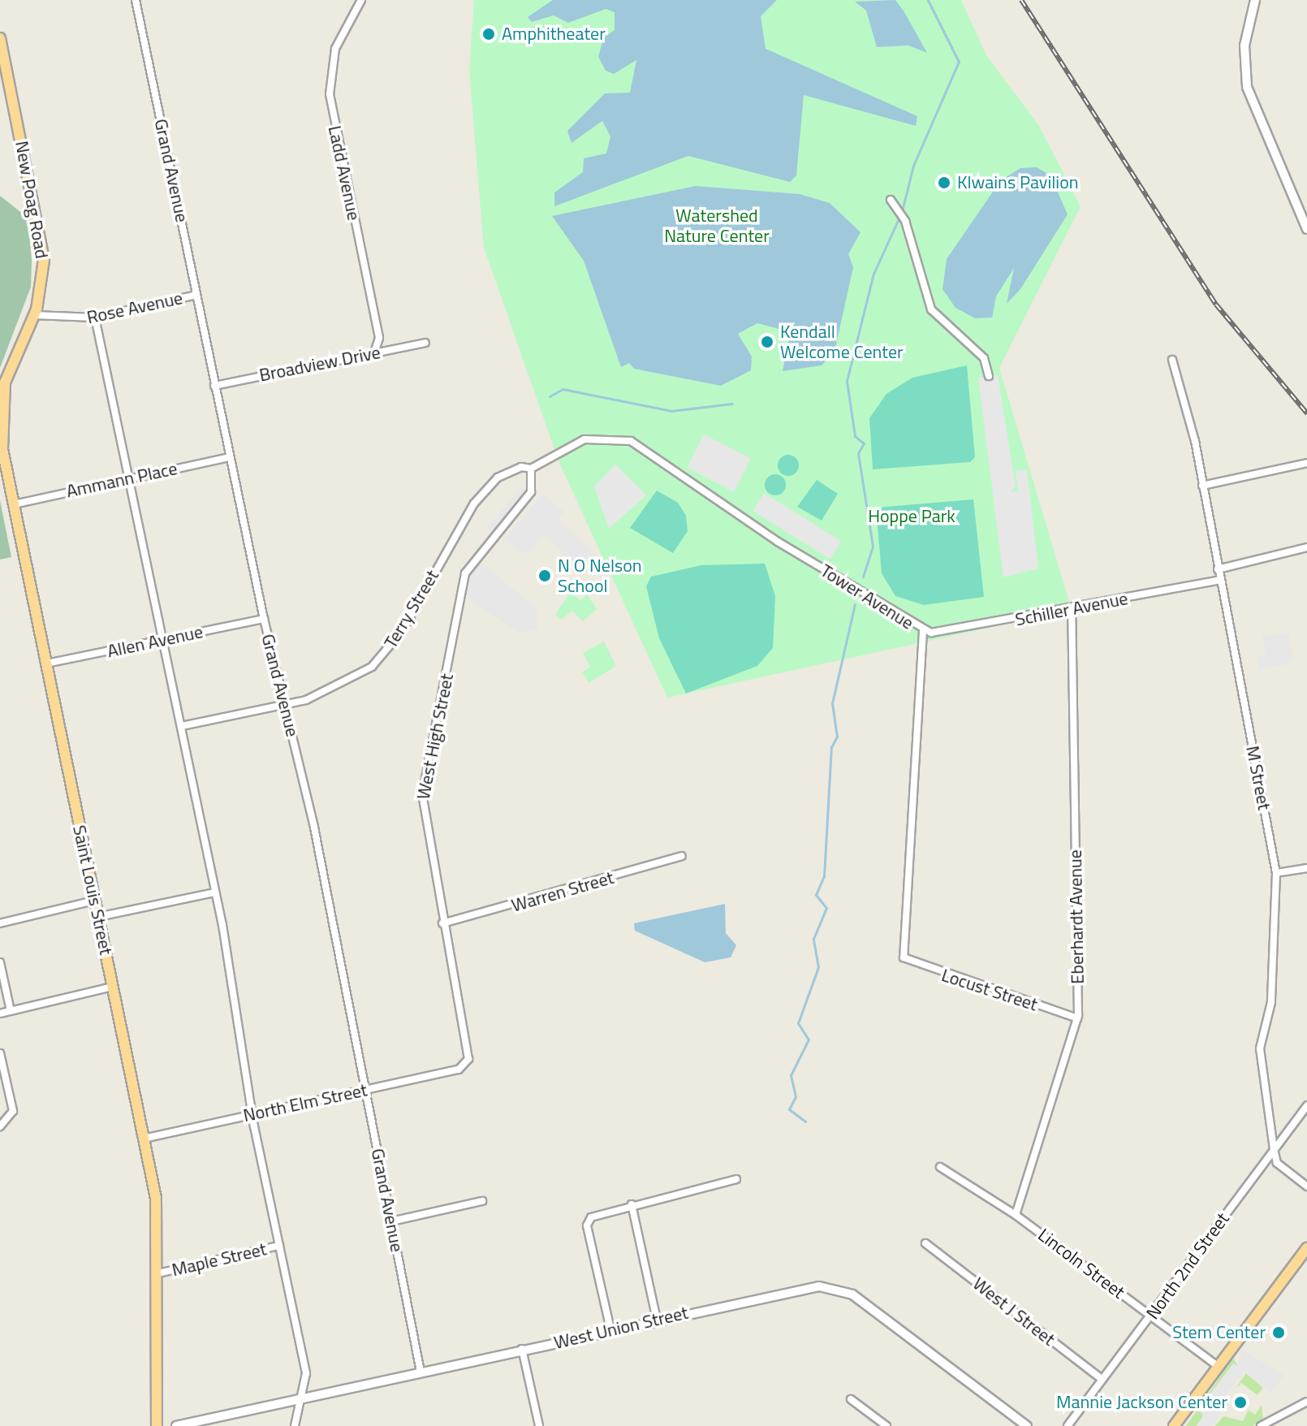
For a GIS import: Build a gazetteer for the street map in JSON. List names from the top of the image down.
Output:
{
  "streets": {
    "main road": ["New Poag Road", "Saint Louis Street"],
    "street": [
      "Grand Avenue",
      "Ladd Avenue",
      "Rose Avenue",
      "Broadview Drive",
      "Ammann Place",
      "Tower Avenue",
      "Terry Street",
      "Schiller Avenue",
      "Allen Avenue",
      "West High Street",
      "M Street",
      "Warren Street",
      "Eberhardt Avenue",
      "Locust Street",
      "North Elm Street",
      "Maple Street",
      "Lincoln Street",
      "North 2nd Street",
      "West J Street",
      "West Union Street"
    ]
  },
  "crossings": [
    ["Grand Avenue", "Rose Avenue"],
    ["Grand Avenue", "Broadview Drive"],
    ["Grand Avenue", "Ammann Place"],
    ["Grand Avenue", "Terry Street"],
    ["Grand Avenue", "Allen Avenue"],
    ["Grand Avenue", "North Elm Street"],
    ["Grand Avenue", "West Union Street"],
    ["Ladd Avenue", "Broadview Drive"],
    ["New Poag Road", "Rose Avenue"],
    ["New Poag Road", "Saint Louis Street"],
    ["Ammann Place", "Saint Louis Street"],
    ["Tower Avenue", "Terry Street"],
    ["Tower Avenue", "Schiller Avenue"],
    ["Tower Avenue", "West High Street"],
    ["Tower Avenue", "Locust Street"],
    ["Terry Street", "West High Street"],
    ["Schiller Avenue", "M Street"],
    ["Schiller Avenue", "Eberhardt Avenue"],
    ["Allen Avenue", "Saint Louis Street"],
    ["West High Street", "Warren Street"],
    ["West High Street", "North Elm Street"],
    ["M Street", "North 2nd Street"],
    ["Saint Louis Street", "North Elm Street"],
    ["Saint Louis Street", "Maple Street"],
    ["Eberhardt Avenue", "Locust Street"],
    ["Eberhardt Avenue", "Lincoln Street"],
    ["Lincoln Street", "North 2nd Street"],
    ["North 2nd Street", "West J Street"]
  ],
  "parks": ["Watershed Nature Center", "Hoppe Park"],
  "places": [
    "Amphitheater",
    "Klwains Pavilion",
    "Kendall Welcome Center",
    "N O Nelson School",
    "Stem Center",
    "Mannie Jackson Center"
  ]
}
